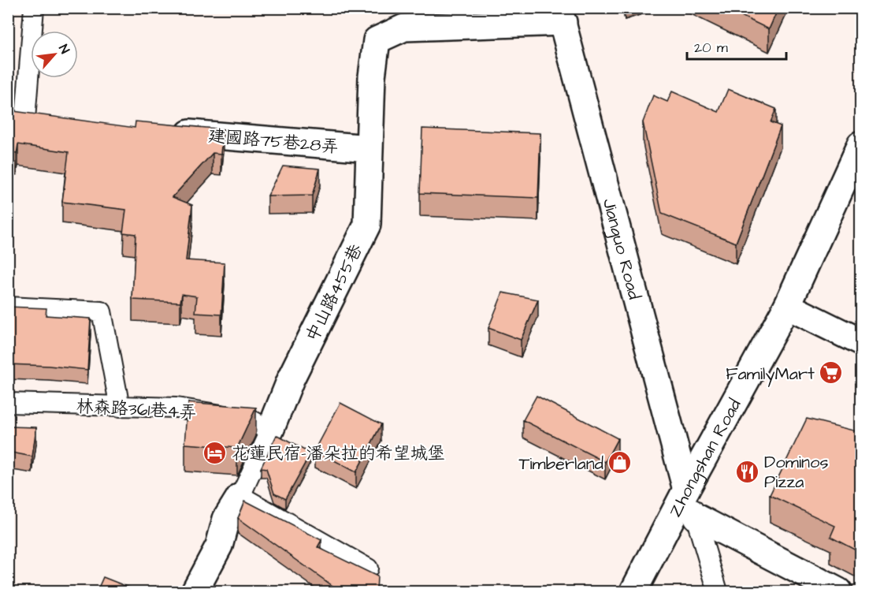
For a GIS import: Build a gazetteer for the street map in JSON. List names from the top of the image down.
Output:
{
  "streets": {
    "street": [
      "建國路75巷28弄",
      "Jianguo Road",
      "中山路455巷",
      "Zhongshan Road"
    ],
    "lane": ["林森路361巷4弄"]
  },
  "crossings": [
    ["建國路75巷28弄", "中山路455巷"],
    ["Jianguo Road", "中山路455巷"],
    ["Jianguo Road", "Zhongshan Road"],
    ["中山路455巷", "林森路361巷4弄"]
  ],
  "places": {
    "supermarket": ["FamilyMart"],
    "hotel": ["花蓮民宿-潘朵拉的希望城堡"],
    "shop": ["Timberland"],
    "restaurant": ["Dominos Pizza"]
  },
  "scale_bar": "20 m",
  "north": "top right"
}
